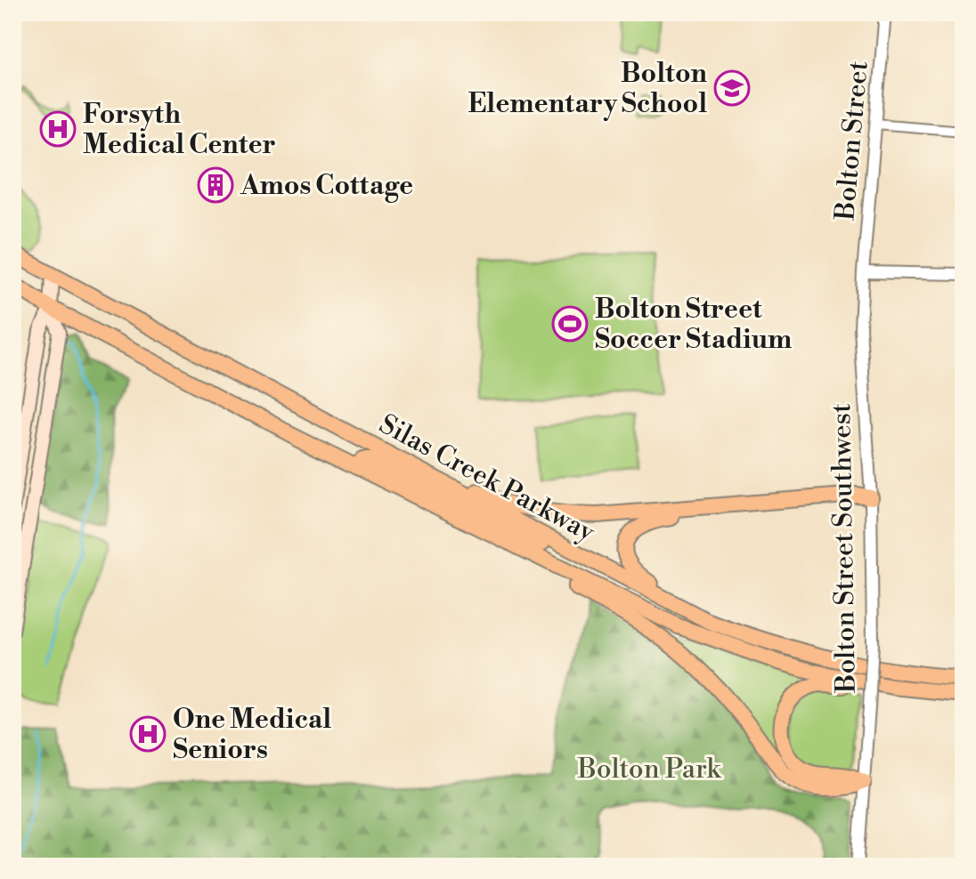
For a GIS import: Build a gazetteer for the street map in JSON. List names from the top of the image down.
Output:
{
  "streets": {
    "main road": ["Silas Creek Parkway"],
    "street": ["Bolton Street", "Bolton Street Southwest"]
  },
  "crossings": [
    ["Bolton Street", "Bolton Street Southwest"]
  ],
  "parks": ["Bolton Park"],
  "places": {
    "school or university": ["Bolton Elementary School"],
    "hospital": ["Forsyth Medical Center", "One Medical Seniors"],
    "building": ["Amos Cottage"],
    "sports": ["Bolton Street Soccer Stadium"]
  }
}
